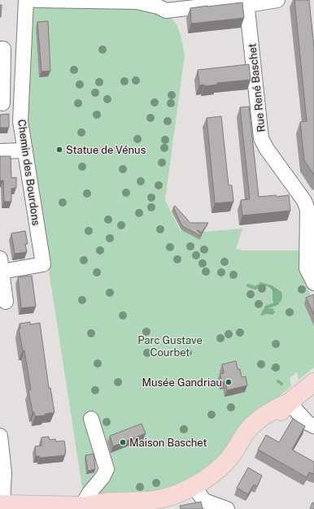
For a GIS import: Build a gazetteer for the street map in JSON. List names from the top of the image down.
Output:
{
  "streets": {
    "street": ["Rue René Baschet", "Chemin des Bourdons"]
  },
  "parks": ["Parc Gustave Courbet"],
  "places": ["Statue de Vénus", "Musée Gandriau", "Maison Baschet"]
}
